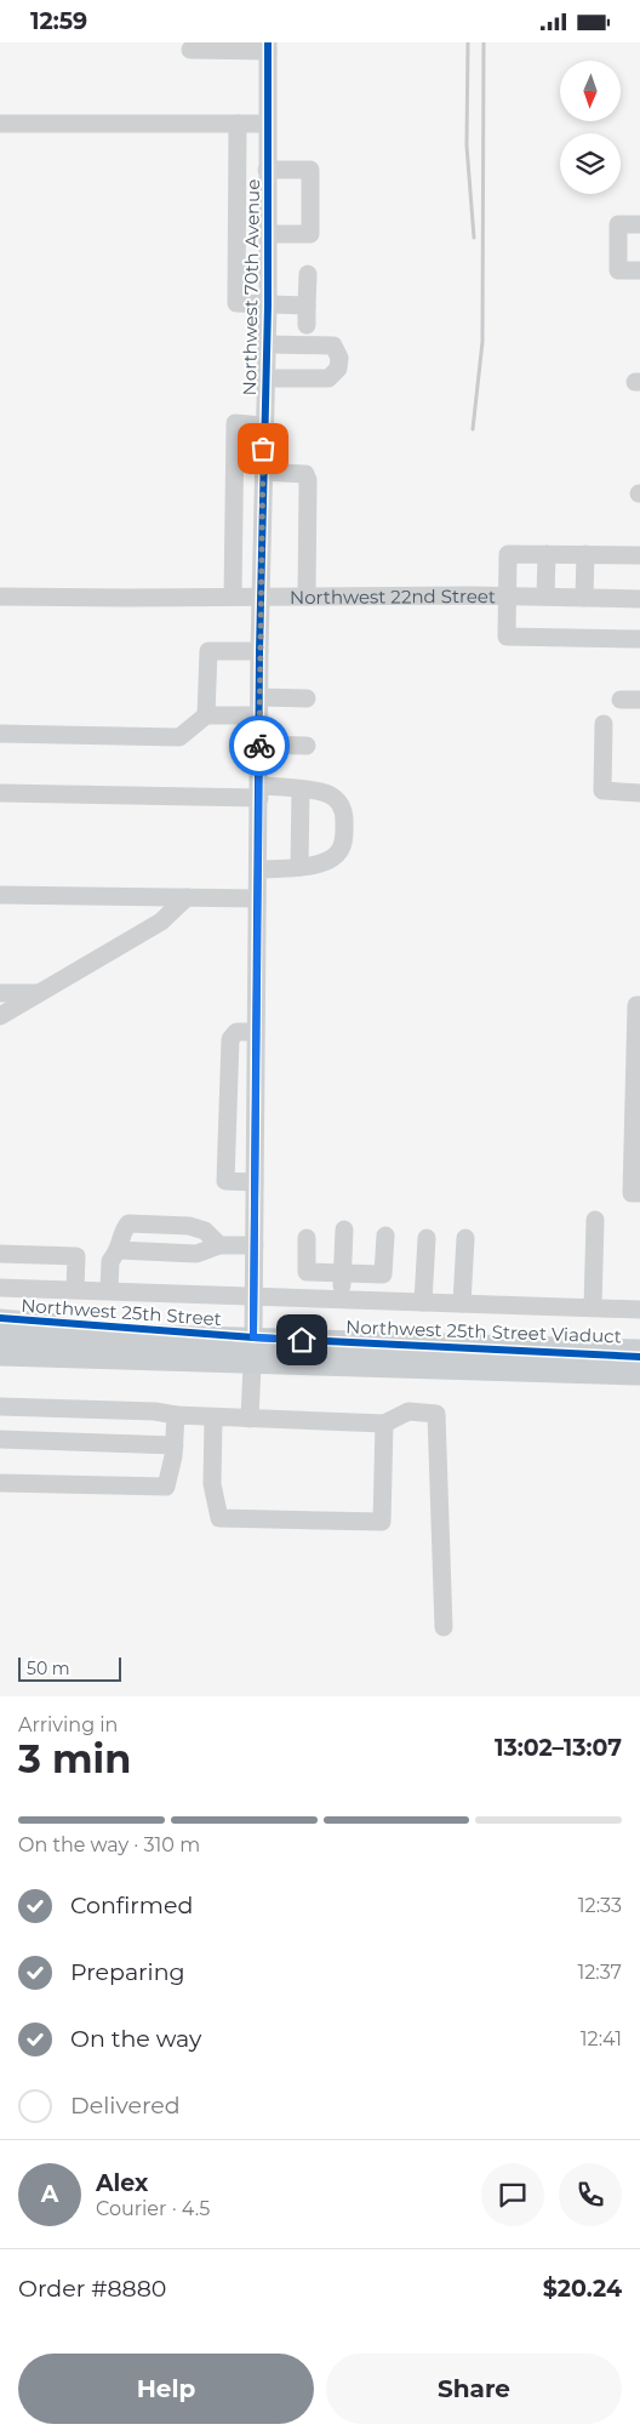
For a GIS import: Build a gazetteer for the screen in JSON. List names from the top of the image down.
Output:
{
  "streets": {
    "main road": ["Northwest 25th Street Viaduct"],
    "street": ["Northwest 70th Avenue", "Northwest 22nd Street", "Northwest 25th Street"]
  },
  "crossings": [
    ["Northwest 70th Avenue", "Northwest 22nd Street"],
    ["Northwest 70th Avenue", "Northwest 25th Street"]
  ],
  "scale_bar": "50 m",
  "north": "bottom",
  "page": {
    "status": "12:59",
    "scale": "50 m",
    "heading": ["3 min", "Arriving in", "13:02–13:07"],
    "panel": [
      "Alex",
      "Courier · 4.5",
      "Order #8880",
      "$20.24"
    ],
    "bar": "On the way · 310 m",
    "list": [
      ["Confirmed", "12:33"],
      ["Preparing", "12:37"],
      ["On the way", "12:41"],
      "Delivered"
    ],
    "round": "A",
    "buttons": ["Help", "Share"]
  }
}
